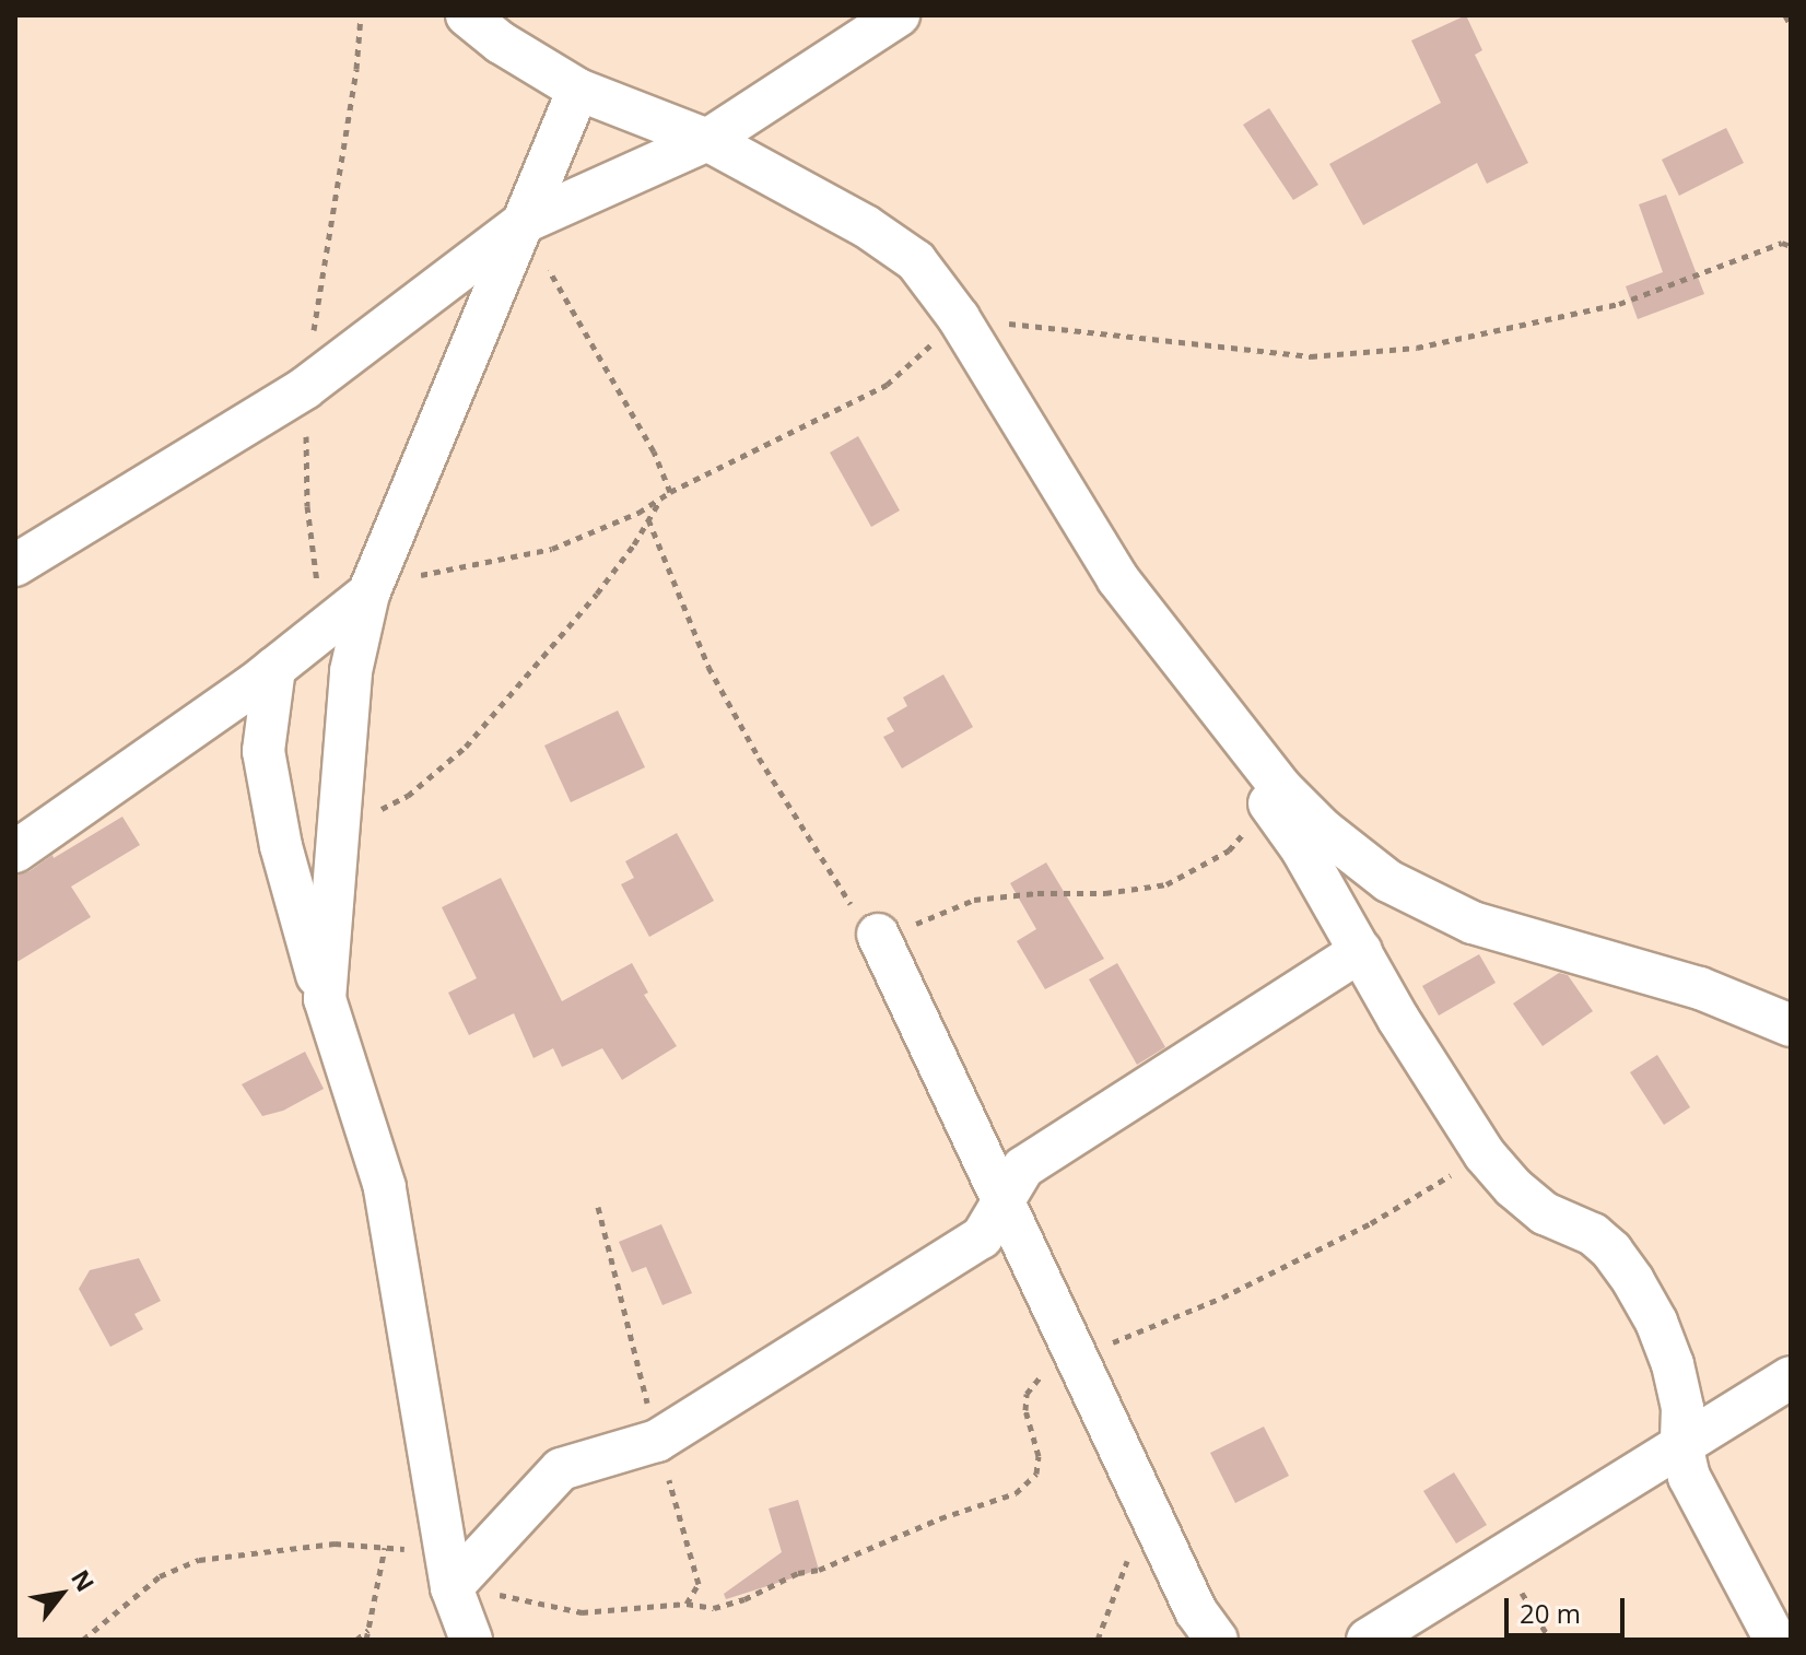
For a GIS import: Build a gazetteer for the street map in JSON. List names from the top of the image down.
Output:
{
  "scale_bar": "20 m",
  "north": "top right"
}
